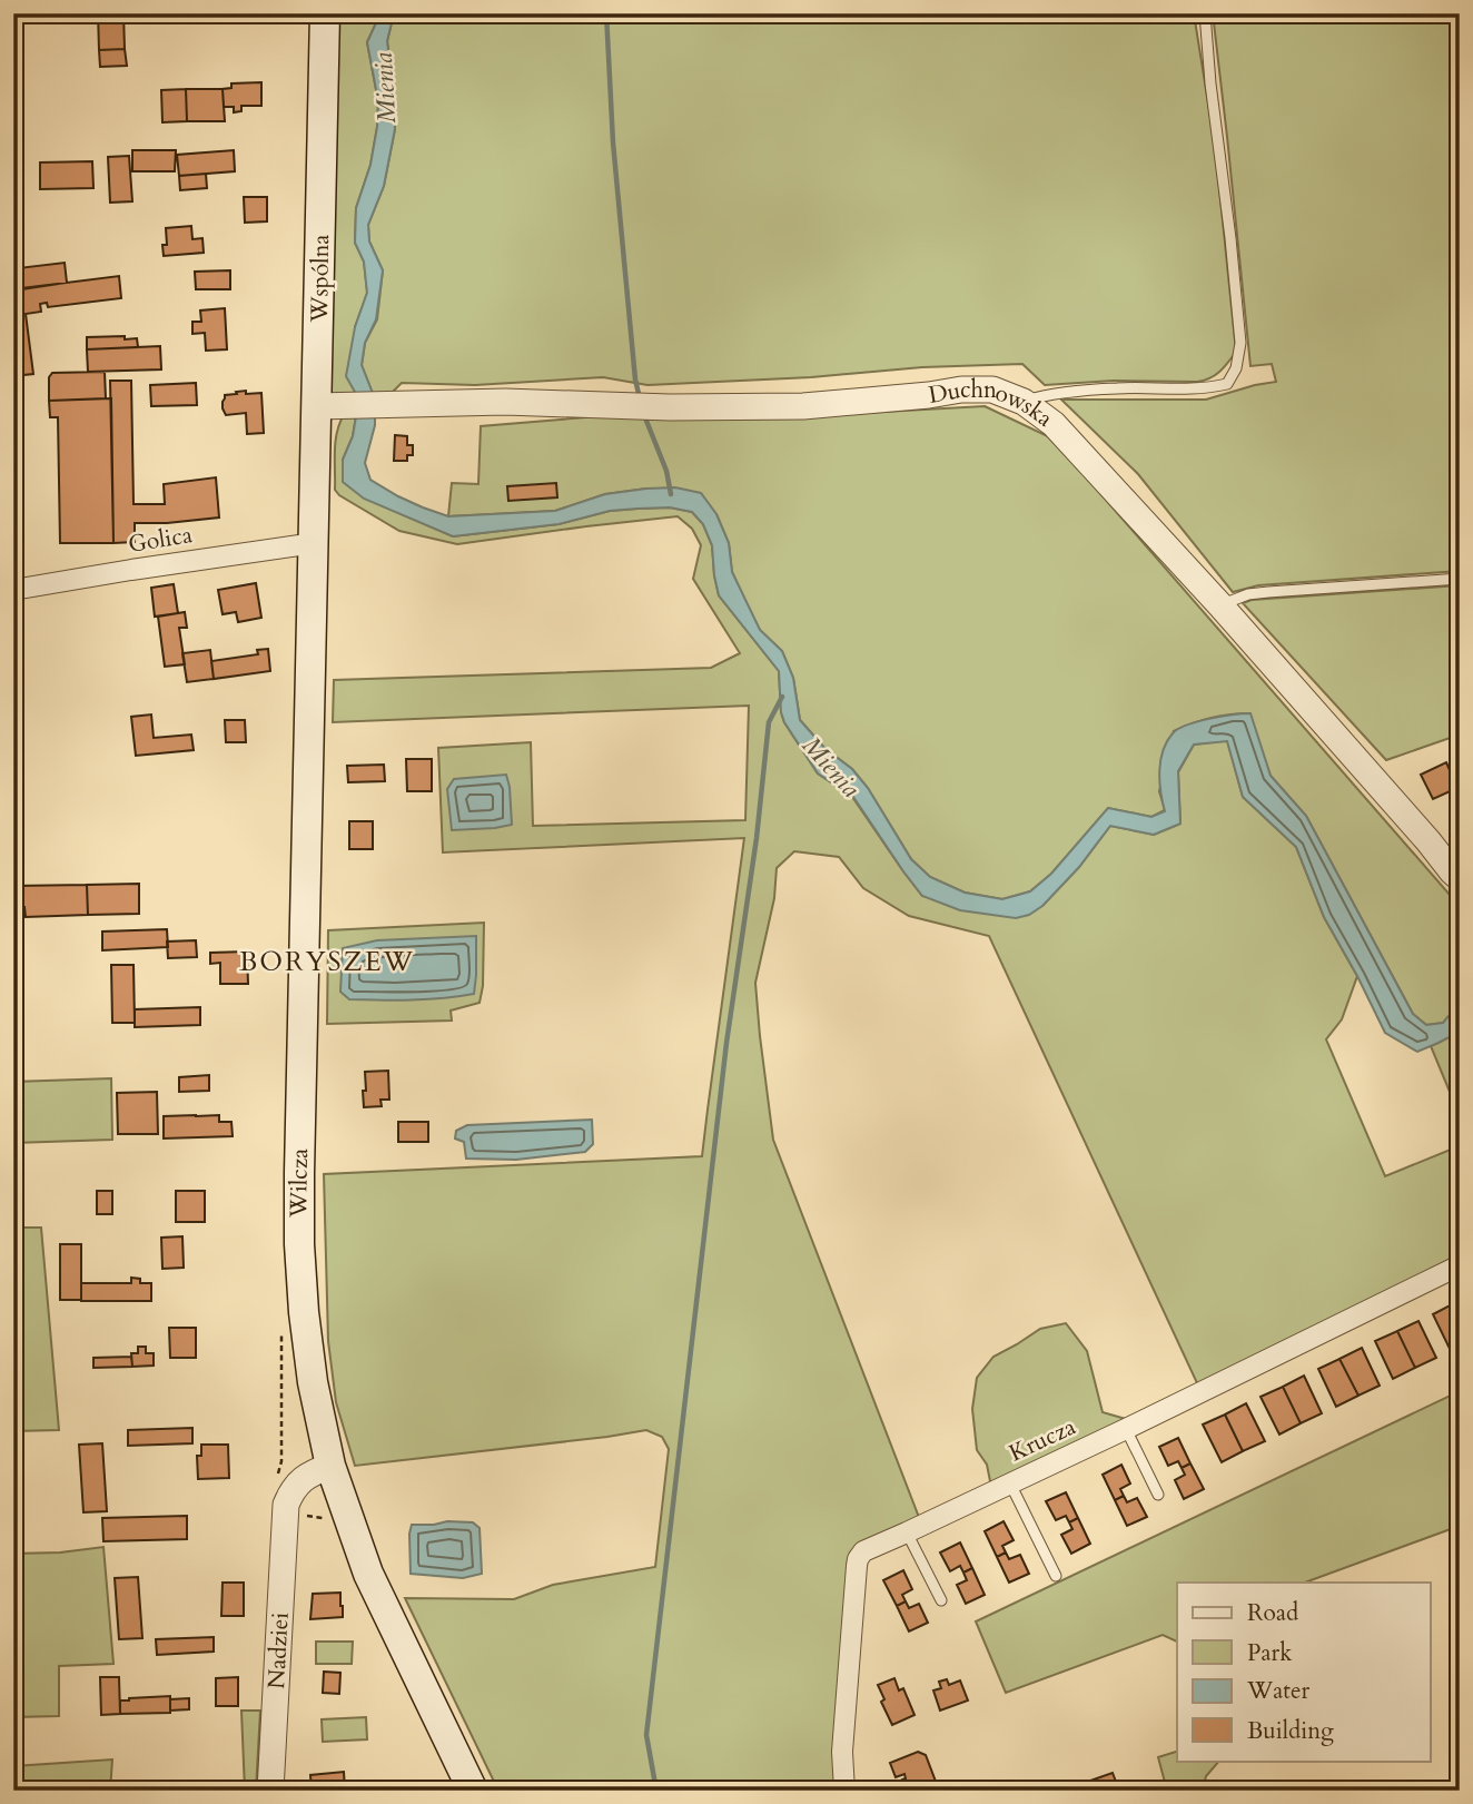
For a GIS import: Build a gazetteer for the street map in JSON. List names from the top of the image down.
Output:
{
  "streets": {
    "main road": ["Wspólna", "Wilcza"],
    "street": [
      "Duchnowska",
      "Golica",
      "Krucza",
      "Nadziei"
    ]
  },
  "crossings": [
    ["Wspólna", "Duchnowska"],
    ["Wspólna", "Golica"],
    ["Wspólna", "Wilcza"],
    ["Golica", "Wilcza"],
    ["Wilcza", "Nadziei"]
  ],
  "districts": ["BORYSZEW"],
  "water": ["Mienia"],
  "legend": [
    "Road",
    "Park",
    "Water",
    "Building"
  ]
}
